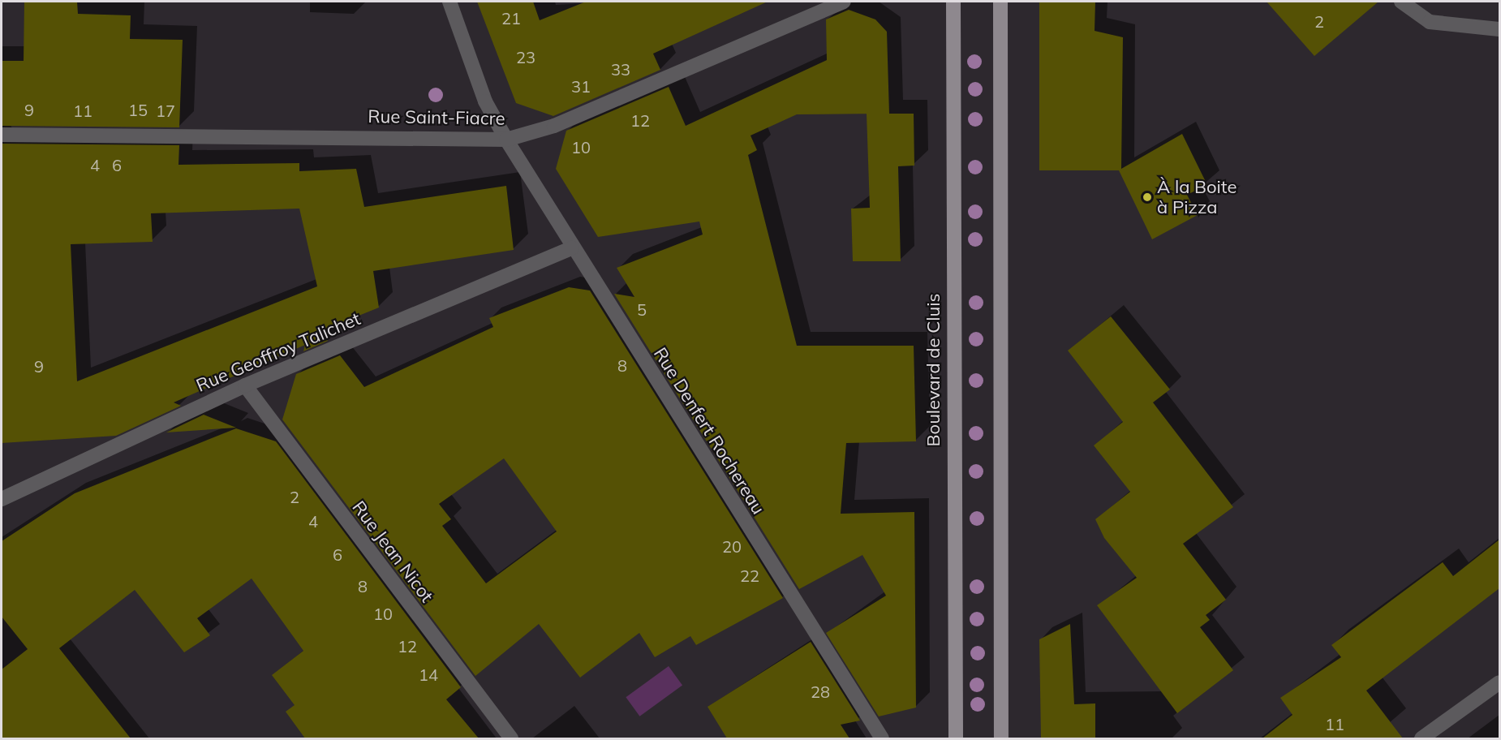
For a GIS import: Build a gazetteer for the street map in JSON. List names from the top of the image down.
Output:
{
  "streets": {
    "main road": ["Boulevard de Cluis"],
    "street": [
      "Rue Saint-Fiacre",
      "Rue Geoffroy Talichet",
      "Rue Denfert Rochereau",
      "Rue Jean Nicot"
    ]
  },
  "crossings": [
    ["Rue Saint-Fiacre", "Rue Denfert Rochereau"],
    ["Rue Geoffroy Talichet", "Rue Denfert Rochereau"],
    ["Rue Geoffroy Talichet", "Rue Jean Nicot"]
  ],
  "places": ["À la Boite à Pizza"],
  "house_numbers": [
    "21",
    "2",
    "23",
    "33",
    "31",
    "9",
    "15",
    "11",
    "17",
    "12",
    "10",
    "4",
    "6",
    "5",
    "8",
    "9",
    "2",
    "4",
    "20",
    "6",
    "22",
    "8",
    "10",
    "12",
    "14",
    "28",
    "11"
  ]
}
